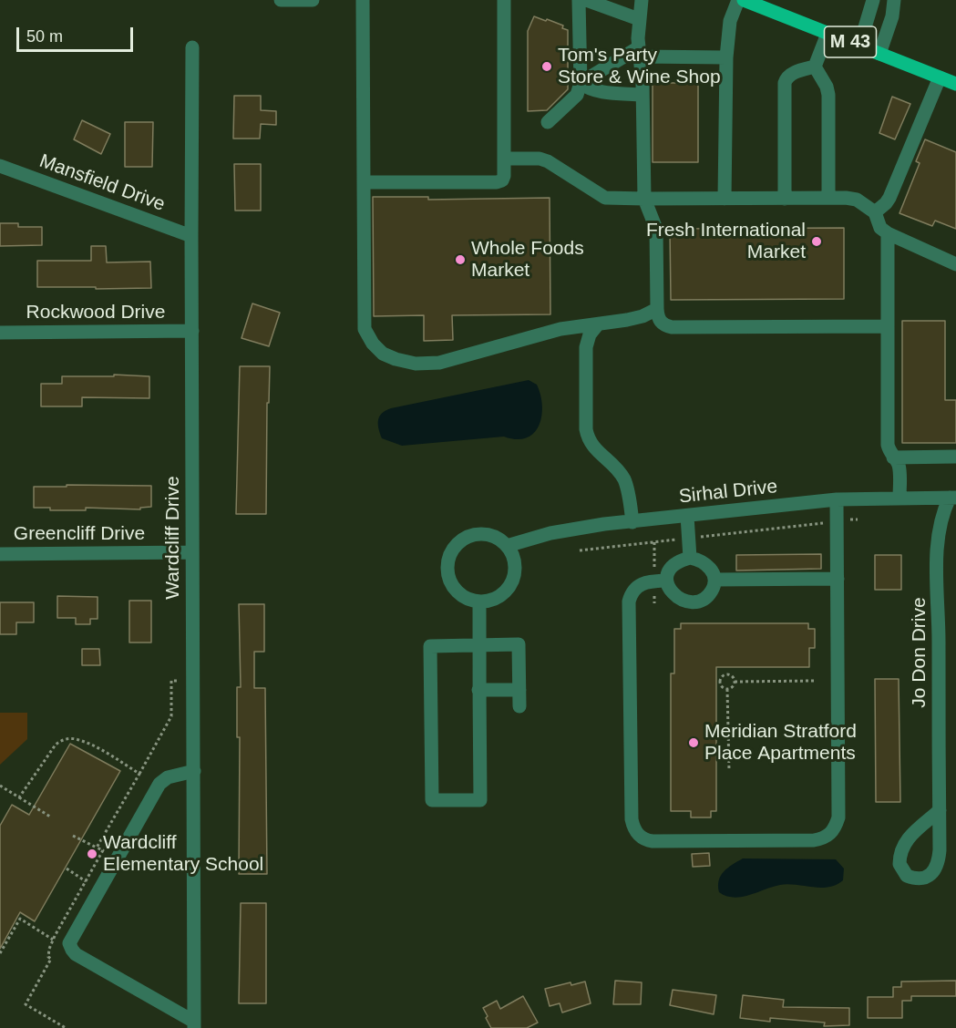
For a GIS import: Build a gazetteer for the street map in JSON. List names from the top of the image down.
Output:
{
  "streets": {
    "main road": ["M 43"],
    "street": [
      "Mansfield Drive",
      "Rockwood Drive",
      "Sirhal Drive",
      "Greencliff Drive",
      "Wardcliff Drive",
      "Jo Don Drive"
    ]
  },
  "crossings": [
    ["Mansfield Drive", "Wardcliff Drive"],
    ["Rockwood Drive", "Wardcliff Drive"],
    ["Sirhal Drive", "Jo Don Drive"],
    ["Greencliff Drive", "Wardcliff Drive"]
  ],
  "places": [
    "Tom's Party Store & Wine Shop",
    "Fresh International Market",
    "Whole Foods Market",
    "Meridian Stratford Place Apartments",
    "Wardcliff Elementary School"
  ],
  "scale_bar": "50 m"
}
